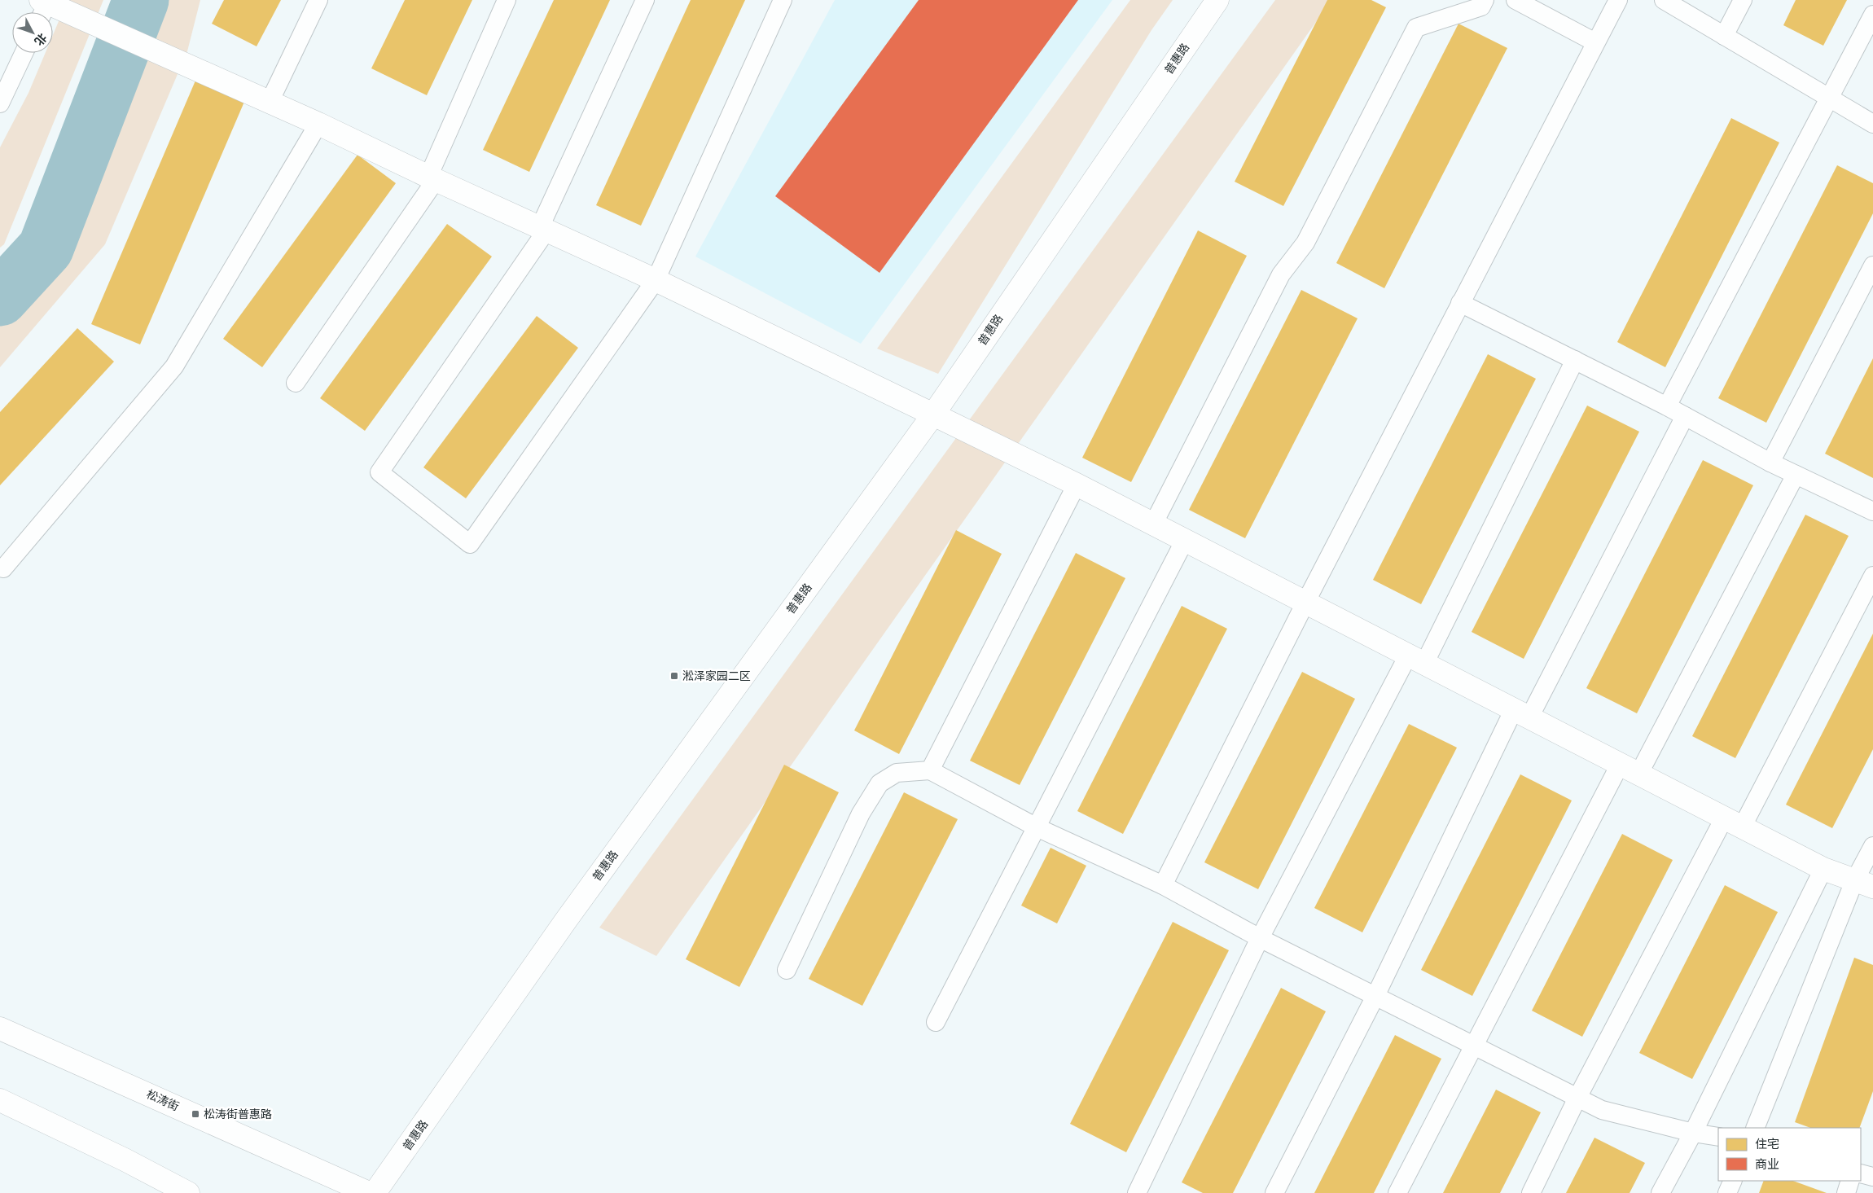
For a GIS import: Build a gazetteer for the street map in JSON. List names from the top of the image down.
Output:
{
  "streets": {
    "main road": ["普惠路", "松涛街"]
  },
  "places": {
    "transit": ["淞泽家园二区", "松涛街普惠路"]
  },
  "legend": ["住宅", "商业"],
  "north": "bottom right"
}
